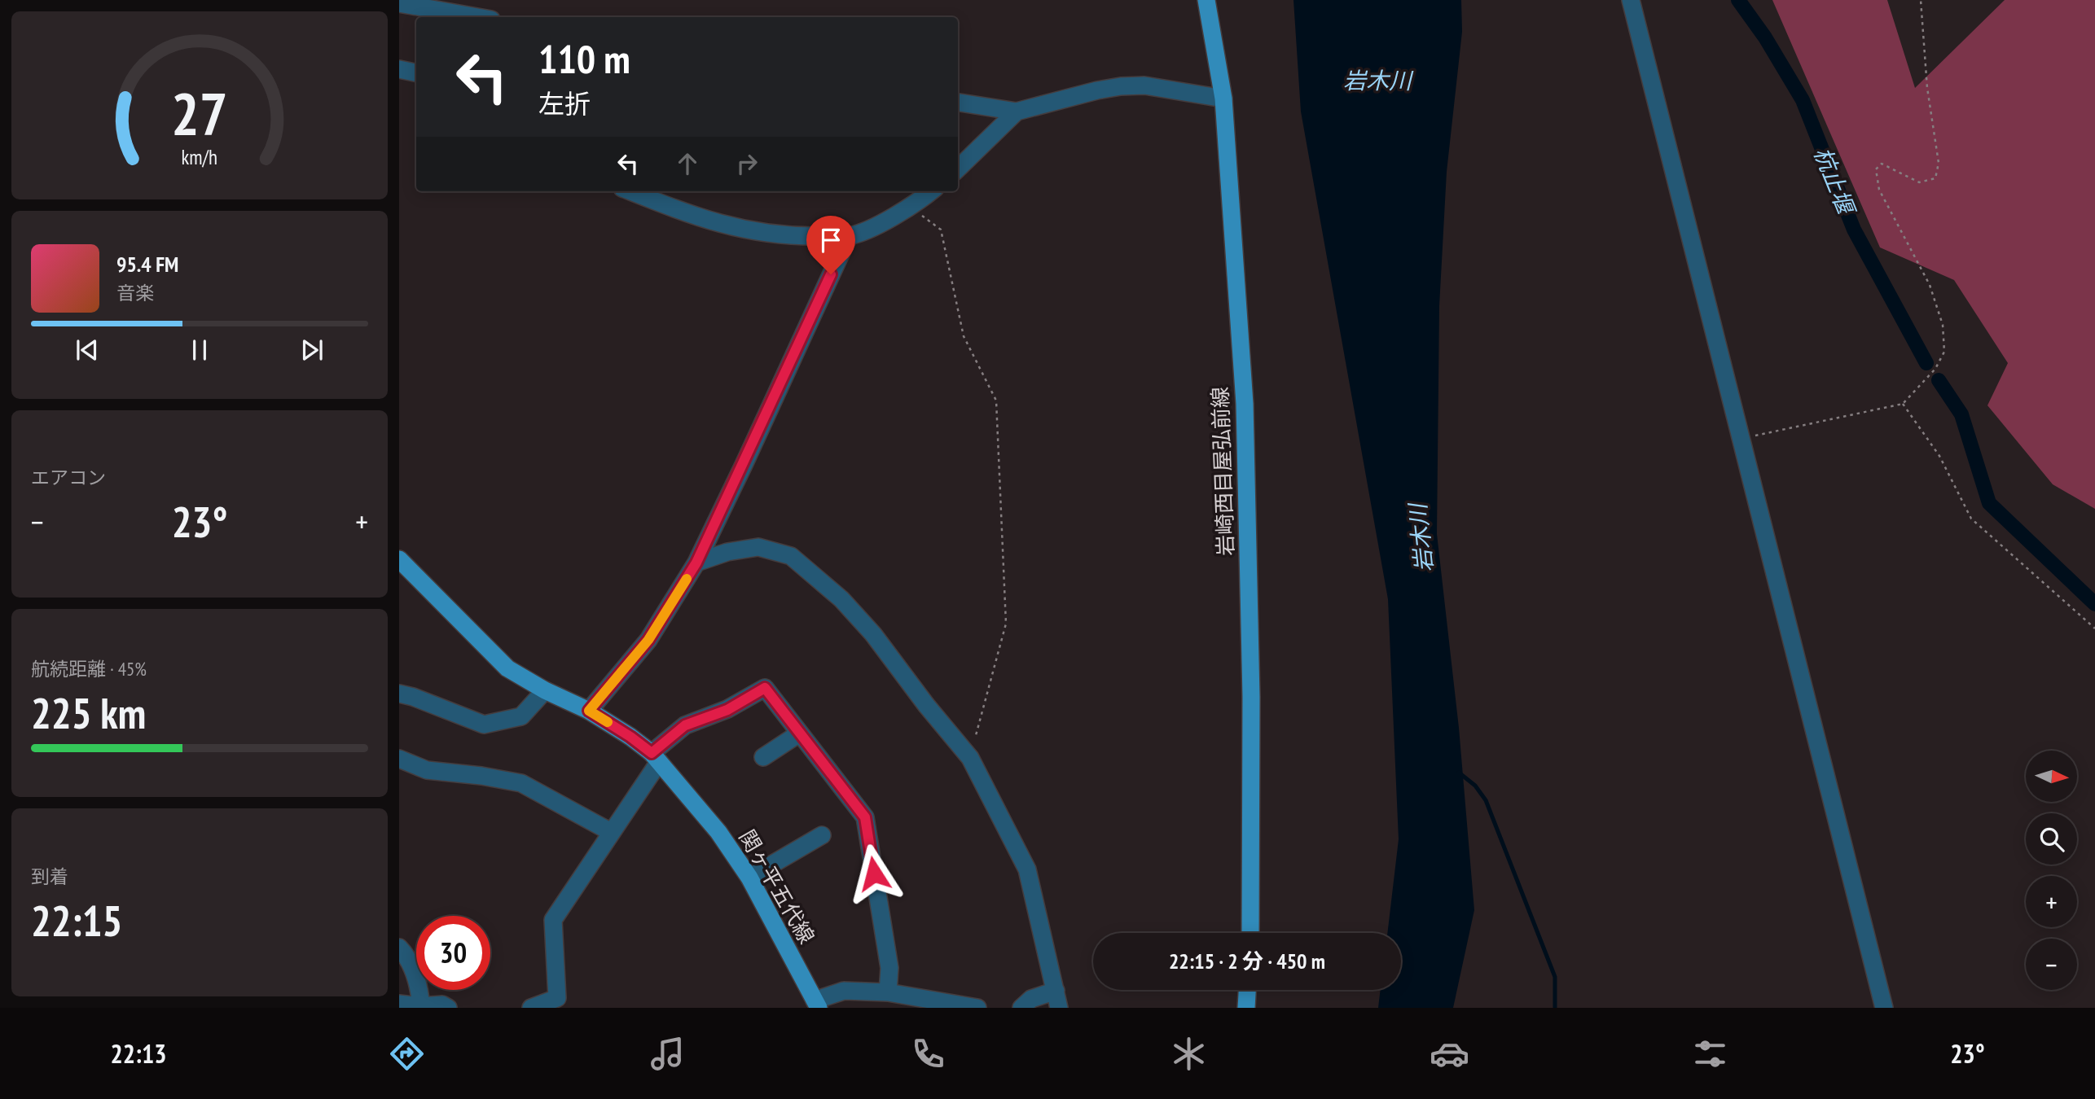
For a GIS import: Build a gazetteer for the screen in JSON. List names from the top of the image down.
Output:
{
  "streets": {
    "main road": ["岩崎西目屋弘前線", "関ヶ平五代線"]
  },
  "water": ["岩木川", "杭止堰"],
  "north": "right",
  "page": {
    "turn": ["110 m", "左折"],
    "song": ["95.4 FM", "音楽"],
    "tile": [
      "エアコン",
      ["航続距離 · 45%", "225 km"],
      ["到着", "22:15"]
    ],
    "heat": ["−", "23°", "+"],
    "map_buttons": ["+", "−"],
    "limit": "30",
    "trip": "22:15 · 2 分 · 450 m",
    "tabs": ["22:13", "23°"],
    "gauge": ["27", "km/h"]
  }
}
